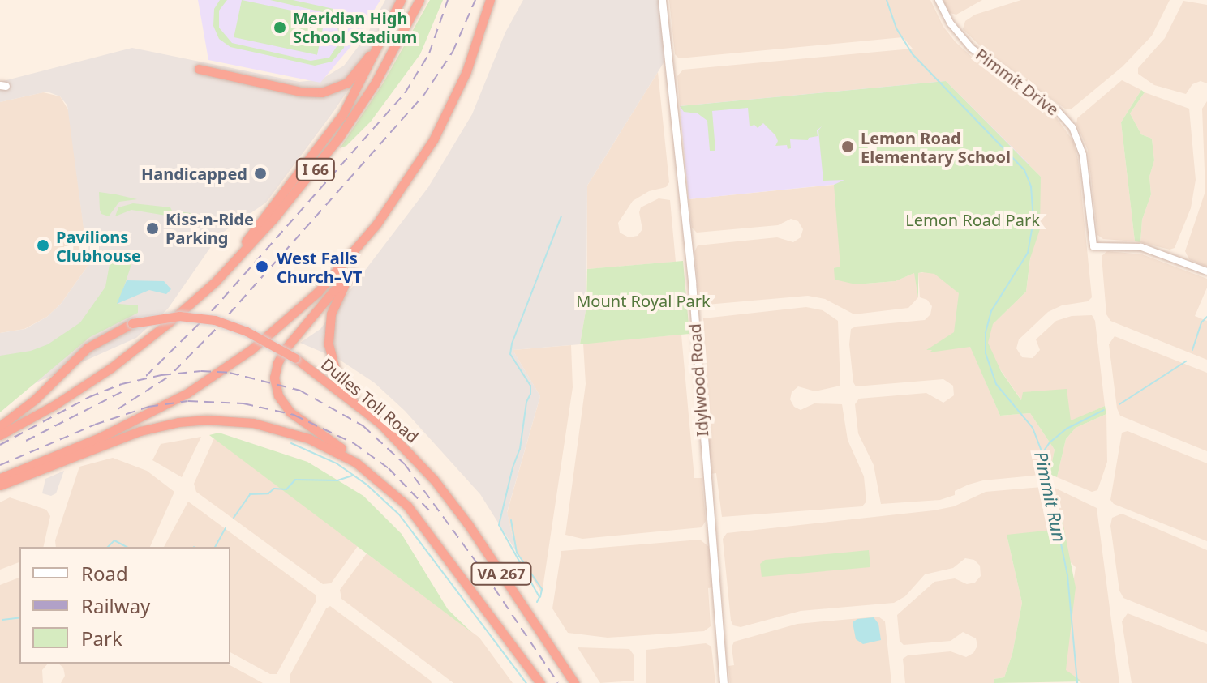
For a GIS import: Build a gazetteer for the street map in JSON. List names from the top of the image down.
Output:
{
  "streets": {
    "highway": ["I 66", "Dulles Toll Road", "VA 267"],
    "main road": ["Idylwood Road"],
    "street": ["Pimmit Drive"]
  },
  "water": ["Pimmit Run"],
  "parks": ["Lemon Road Park", "Mount Royal Park"],
  "places": [
    "Meridian High School Stadium",
    "Lemon Road Elementary School",
    "Handicapped",
    "Kiss-n-Ride Parking",
    "Pavilions Clubhouse",
    "West Falls Church–VT"
  ],
  "legend": ["Road", "Railway", "Park"]
}
